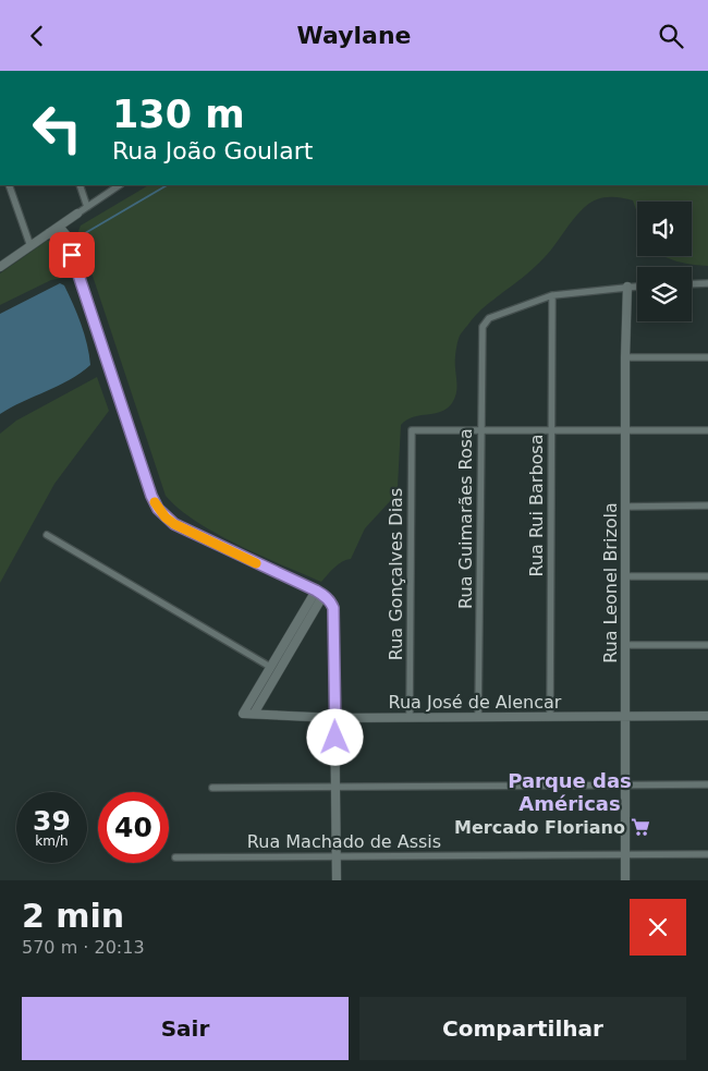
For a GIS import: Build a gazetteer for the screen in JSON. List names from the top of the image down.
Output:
{
  "streets": {
    "street": [
      "Rua Rui Barbosa",
      "Rua Guimarães Rosa",
      "Rua Gonçalves Dias",
      "Rua Leonel Brizola",
      "Rua José de Alencar",
      "Rua Machado de Assis"
    ]
  },
  "crossings": [
    ["Rua Rui Barbosa", "Rua Guimarães Rosa"],
    ["Rua Rui Barbosa", "Rua José de Alencar"],
    ["Rua Guimarães Rosa", "Rua Gonçalves Dias"],
    ["Rua Guimarães Rosa", "Rua José de Alencar"],
    ["Rua Gonçalves Dias", "Rua José de Alencar"],
    ["Rua Leonel Brizola", "Rua José de Alencar"],
    ["Rua Leonel Brizola", "Rua Machado de Assis"]
  ],
  "districts": ["Parque das Américas"],
  "places": {
    "supermarket": ["Mercado Floriano"]
  },
  "page": {
    "header": "Waylane",
    "turn": ["130 m", "Rua João Goulart"],
    "speed": "39 km/h",
    "limit": "40",
    "heading": ["2 min", "570 m · 20:13"],
    "buttons": ["Sair", "Compartilhar"]
  }
}
